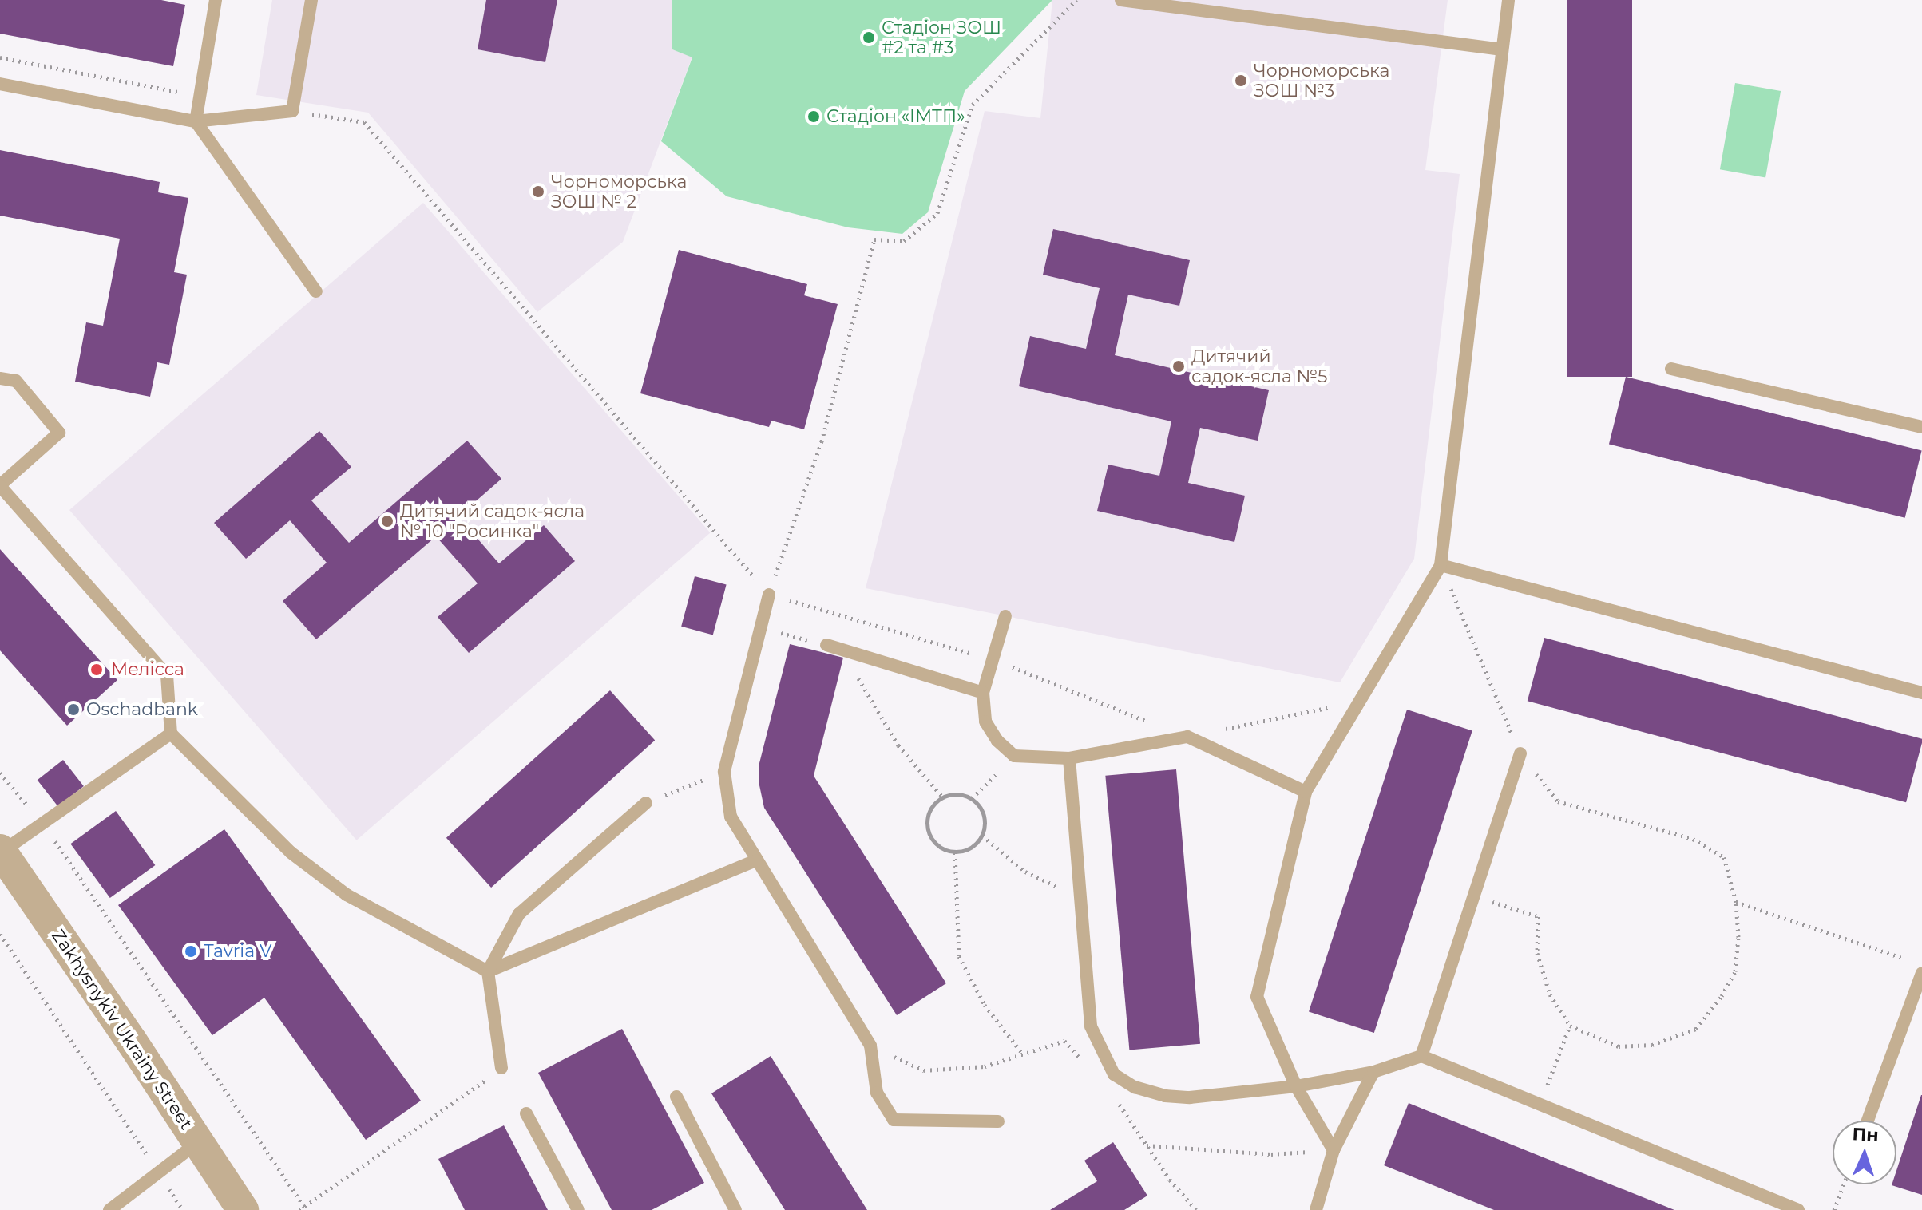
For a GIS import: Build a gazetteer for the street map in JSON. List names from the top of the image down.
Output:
{
  "streets": {
    "street": ["Zakhysnykiv Ukrainy Street"]
  },
  "places": [
    "Стадіон ЗОШ #2 та #3",
    "Чорноморська ЗОШ №3",
    "Стадіон «ІМТП»",
    "Чорноморська ЗОШ № 2",
    "Дитячий садок-ясла №5",
    "Дитячий садок-ясла № 10 \"Росинка\"",
    "Мелісса",
    "Oschadbank",
    "Tavria V"
  ],
  "north": "top"
}
